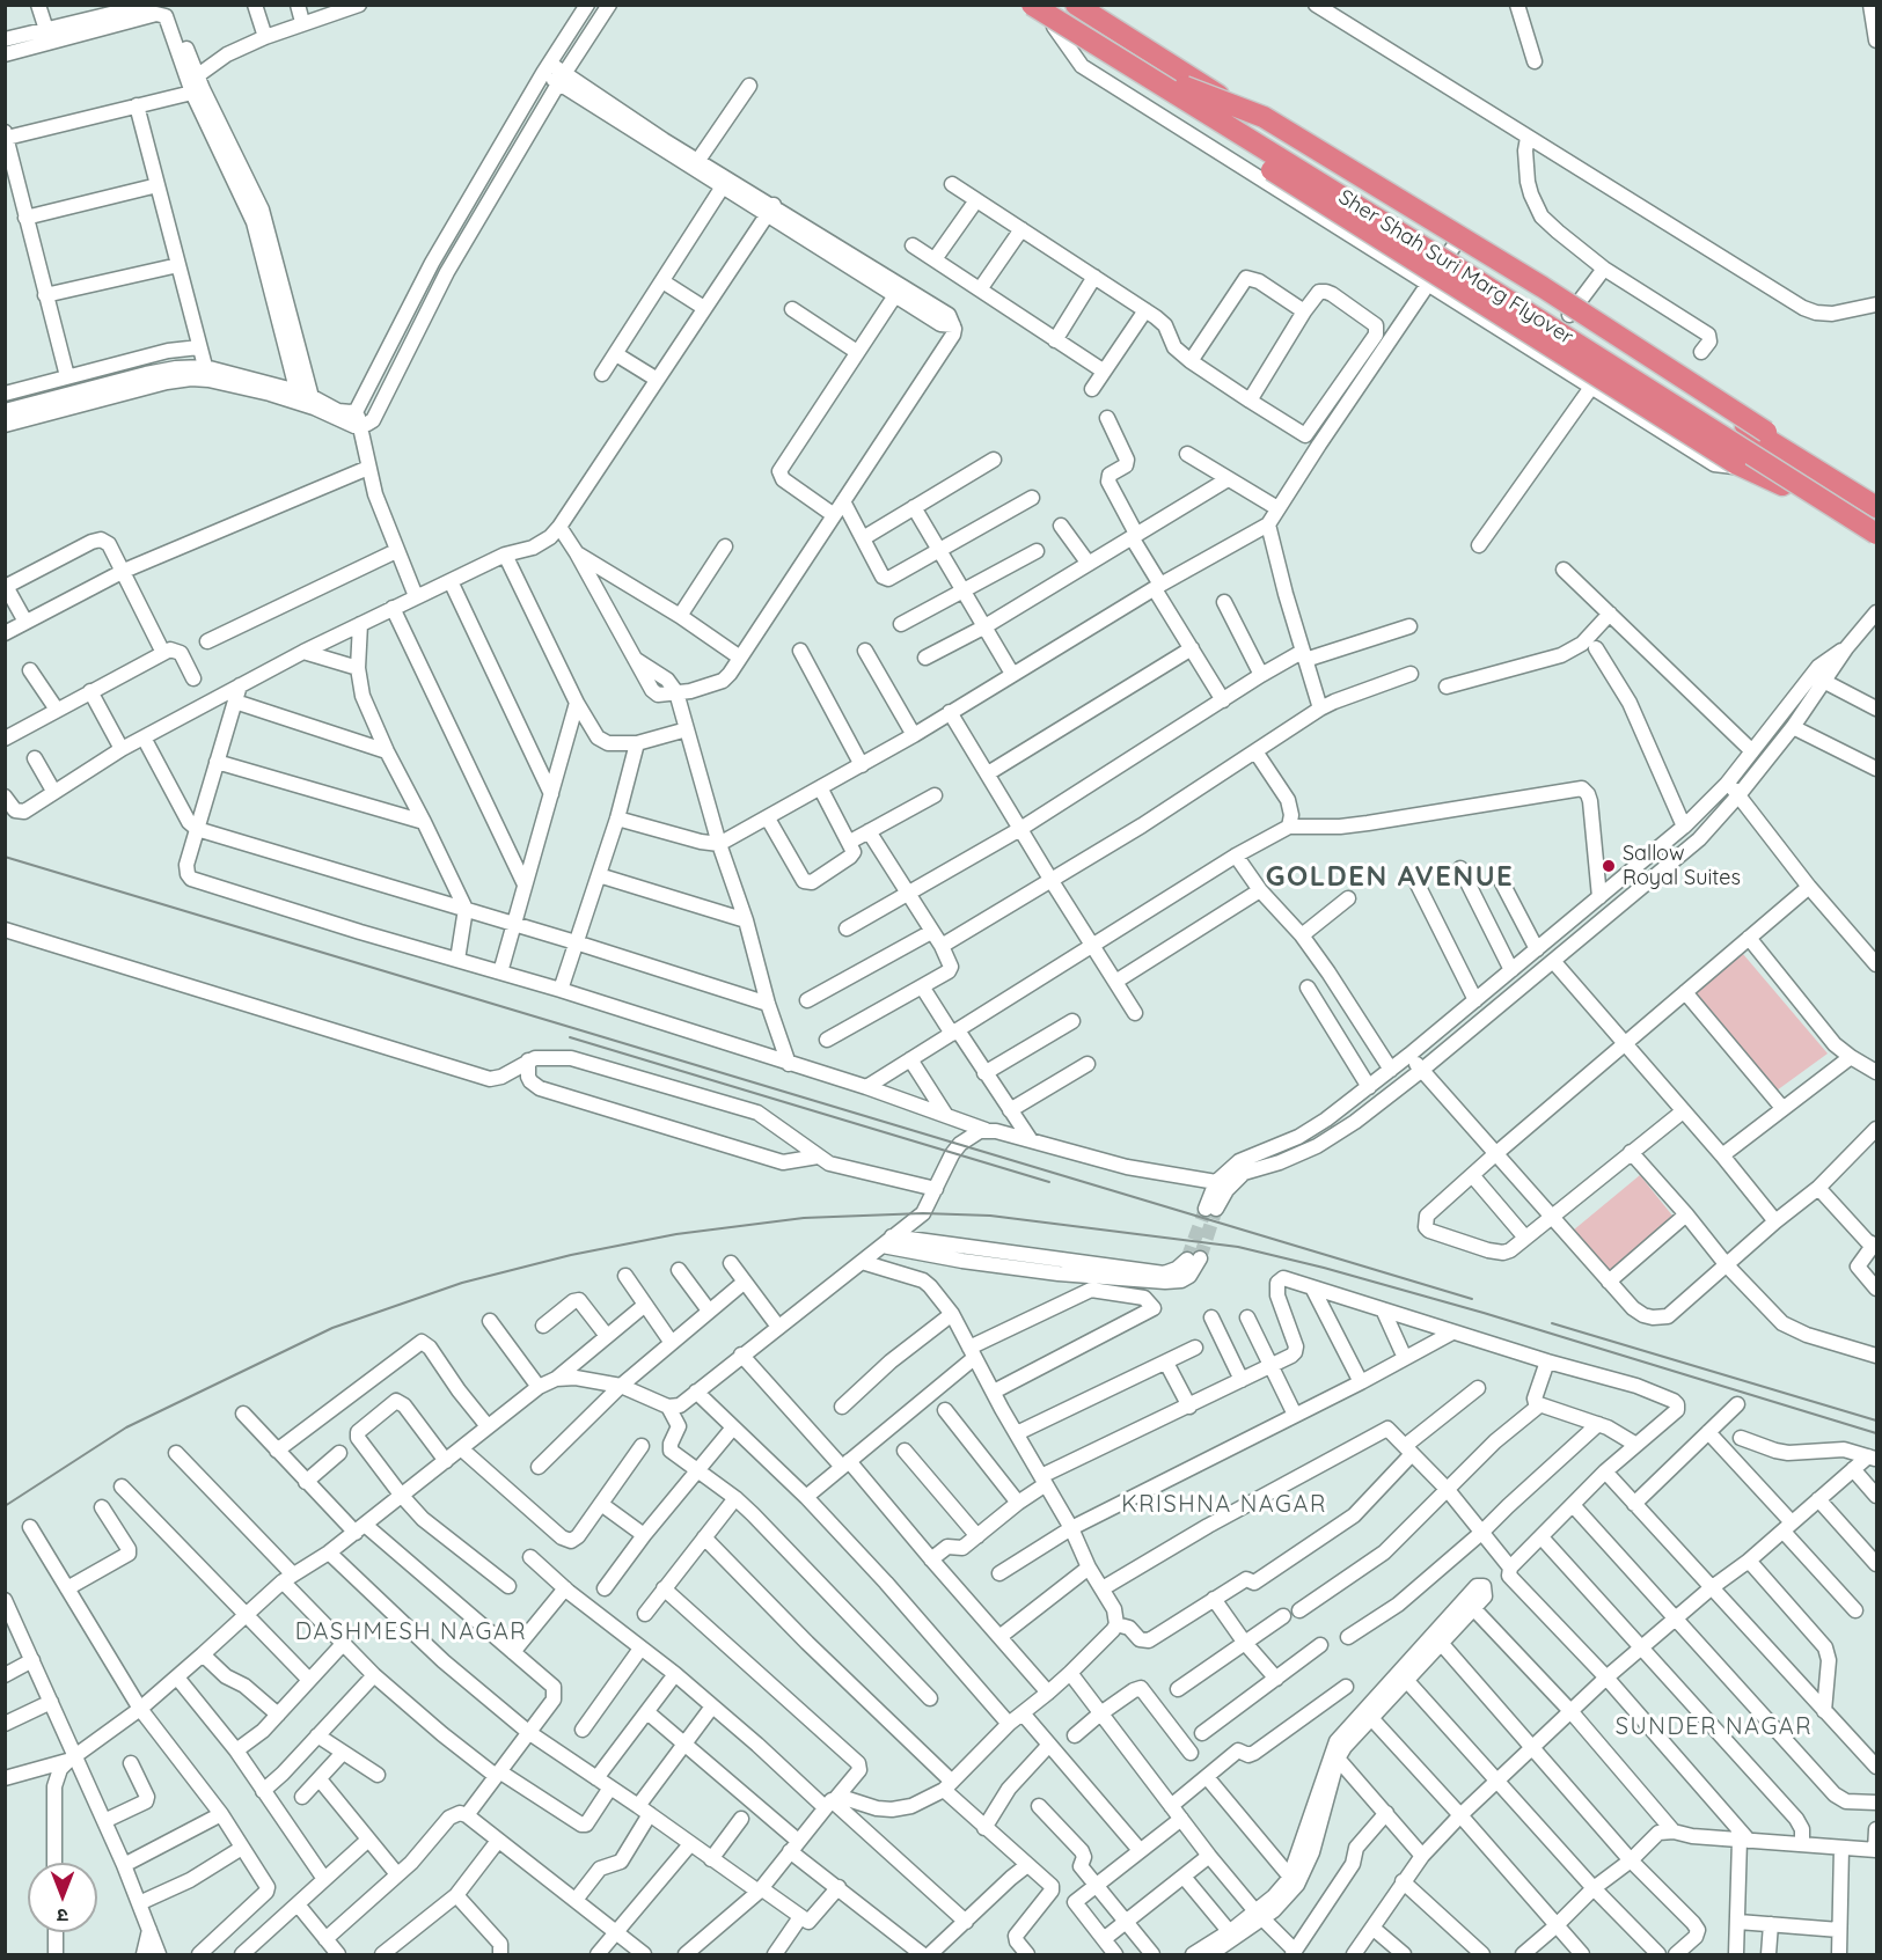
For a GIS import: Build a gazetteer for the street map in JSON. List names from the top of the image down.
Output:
{
  "streets": {
    "highway": ["Sher Shah Suri Marg Flyover"]
  },
  "districts": [
    "GOLDEN AVENUE",
    "KRISHNA NAGAR",
    "DASHMESH NAGAR",
    "SUNDER NAGAR"
  ],
  "places": ["Sallow Royal Suites"],
  "north": "bottom"
}
